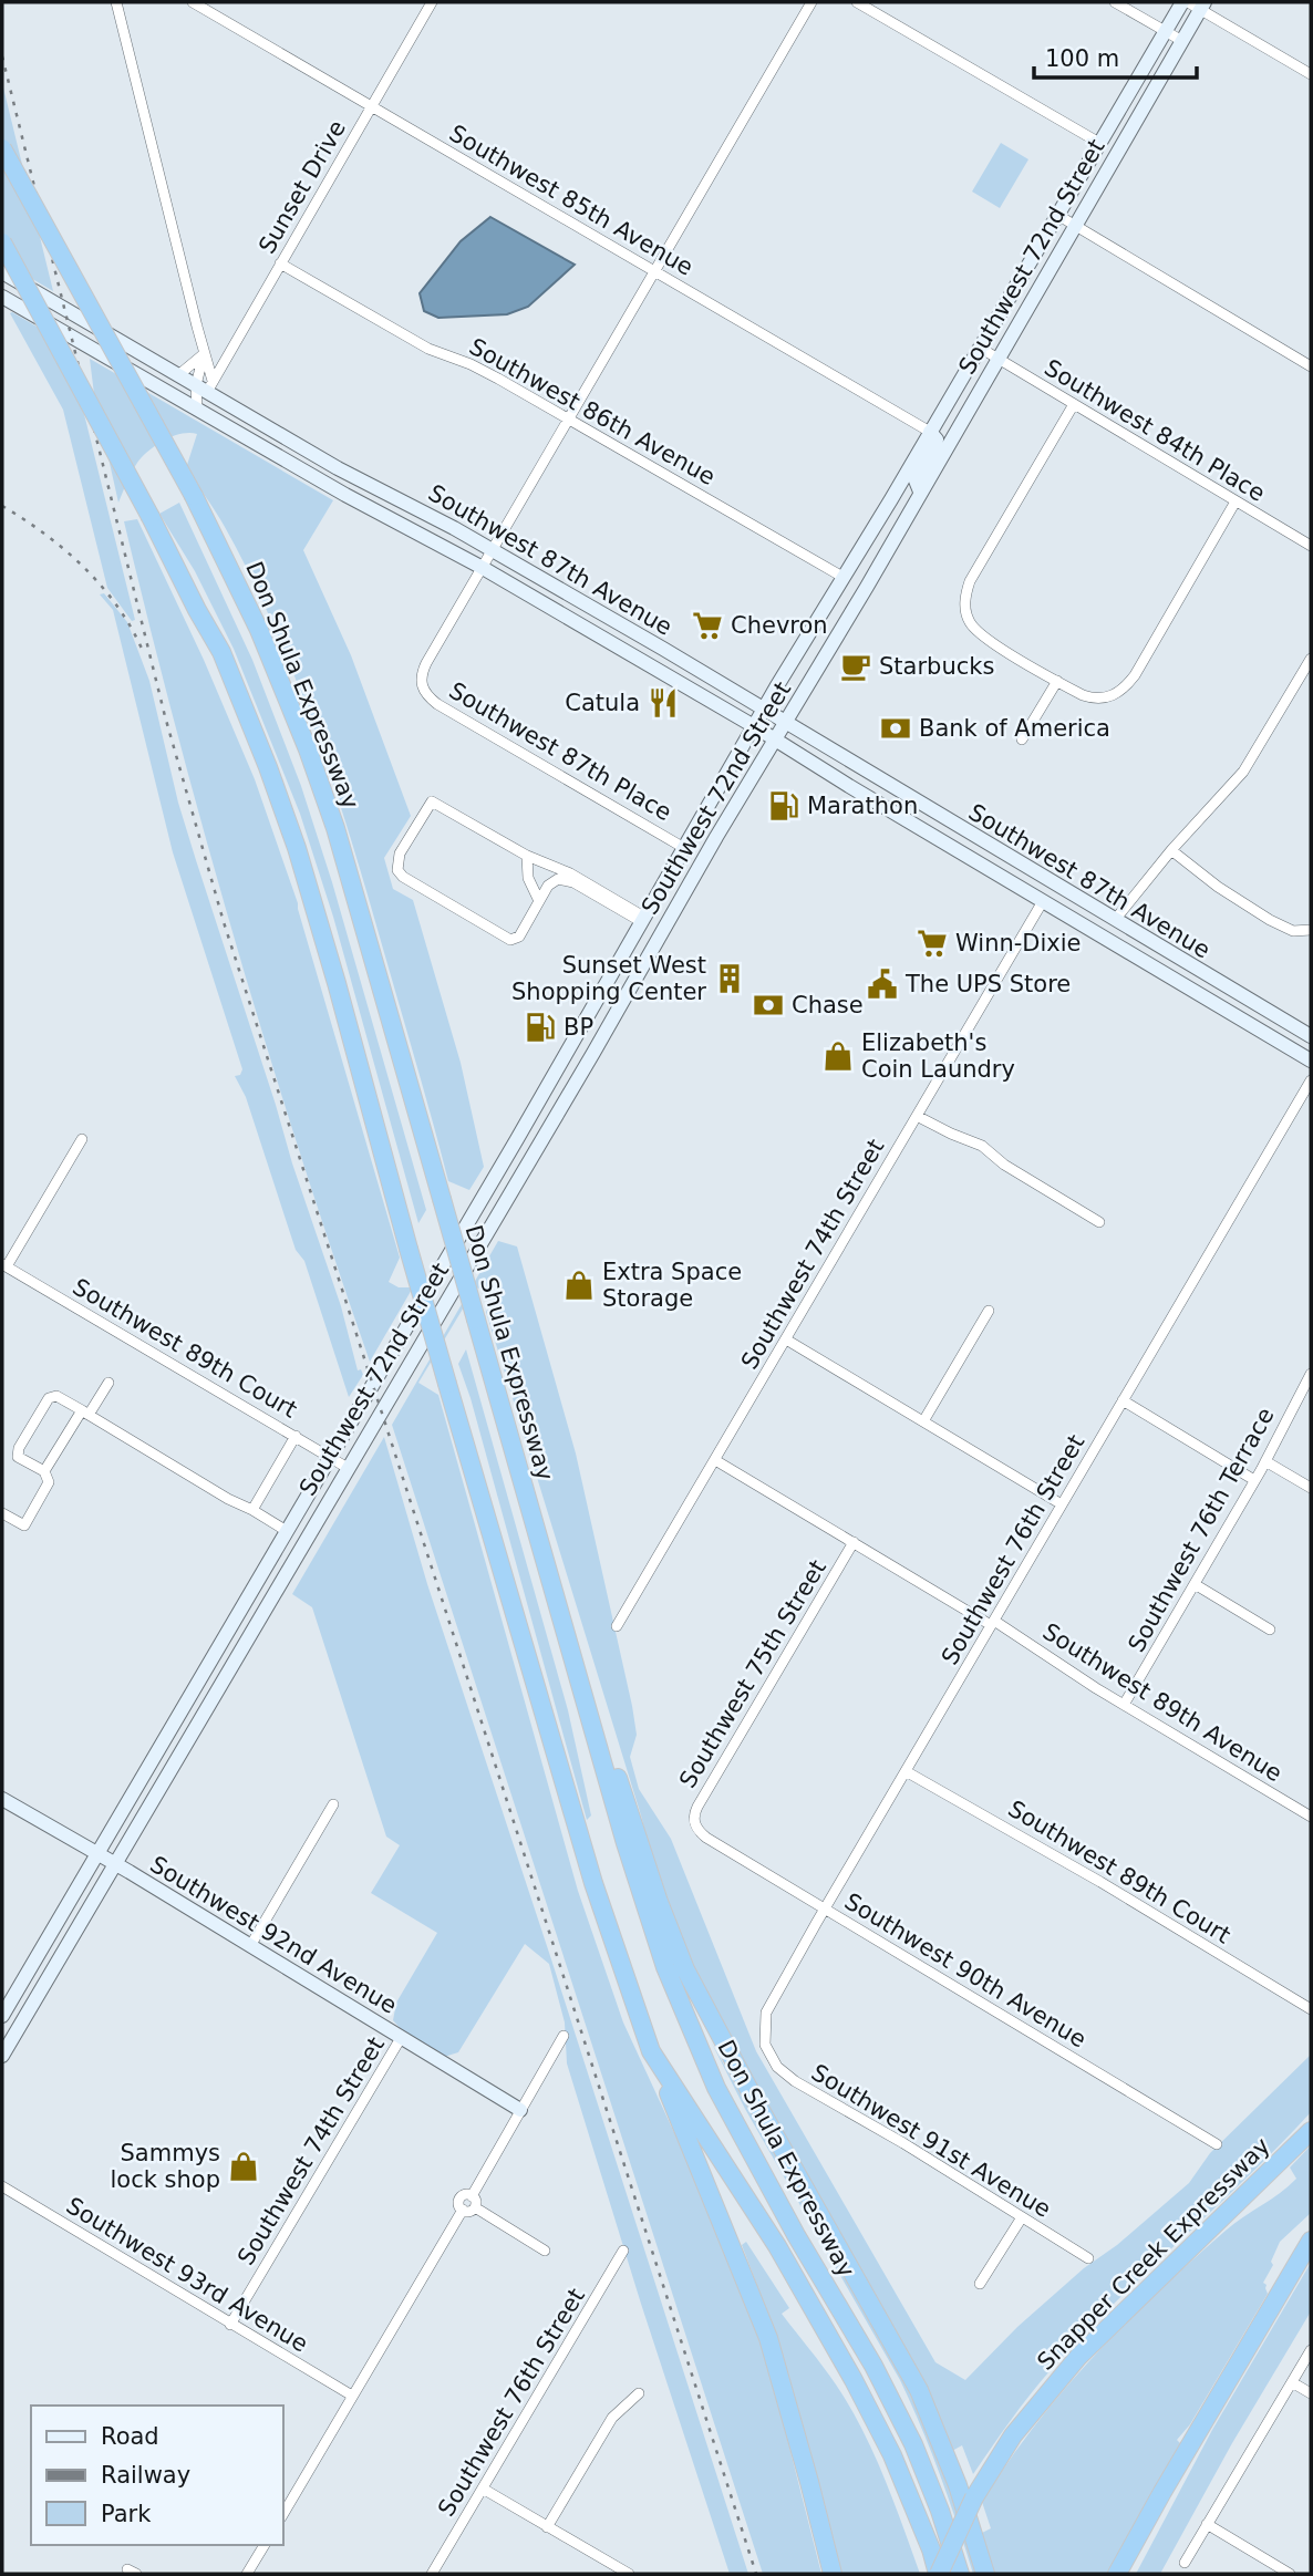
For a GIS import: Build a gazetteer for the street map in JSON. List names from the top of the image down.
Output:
{
  "streets": {
    "highway": ["Don Shula Expressway", "Snapper Creek Expressway"],
    "main road": ["Southwest 72nd Street", "Southwest 87th Avenue", "Southwest 92nd Avenue"],
    "street": [
      "Sunset Drive",
      "Southwest 85th Avenue",
      "Southwest 86th Avenue",
      "Southwest 84th Place",
      "Southwest 87th Place",
      "Southwest 74th Street",
      "Southwest 89th Court",
      "Southwest 76th Terrace",
      "Southwest 76th Street",
      "Southwest 75th Street",
      "Southwest 89th Avenue",
      "Southwest 90th Avenue",
      "Southwest 91st Avenue",
      "Southwest 93rd Avenue"
    ]
  },
  "crossings": [
    ["Sunset Drive", "Southwest 85th Avenue"],
    ["Sunset Drive", "Southwest 86th Avenue"],
    ["Sunset Drive", "Southwest 87th Avenue"],
    ["Southwest 85th Avenue", "Southwest 72nd Street"],
    ["Southwest 72nd Street", "Southwest 86th Avenue"],
    ["Southwest 72nd Street", "Southwest 84th Place"],
    ["Southwest 72nd Street", "Southwest 87th Avenue"],
    ["Southwest 72nd Street", "Southwest 87th Place"],
    ["Southwest 72nd Street", "Southwest 89th Court"],
    ["Southwest 72nd Street", "Southwest 92nd Avenue"],
    ["Southwest 87th Avenue", "Southwest 87th Place"],
    ["Southwest 87th Avenue", "Southwest 74th Street"],
    ["Don Shula Expressway", "Snapper Creek Expressway"],
    ["Southwest 74th Street", "Southwest 89th Avenue"],
    ["Southwest 74th Street", "Southwest 92nd Avenue"],
    ["Southwest 74th Street", "Southwest 93rd Avenue"],
    ["Southwest 89th Court", "Southwest 76th Street"],
    ["Southwest 76th Terrace", "Southwest 89th Avenue"],
    ["Southwest 76th Street", "Southwest 89th Avenue"],
    ["Southwest 76th Street", "Southwest 90th Avenue"],
    ["Southwest 76th Street", "Southwest 91st Avenue"],
    ["Southwest 75th Street", "Southwest 89th Avenue"],
    ["Southwest 75th Street", "Southwest 90th Avenue"]
  ],
  "places": {
    "supermarket": ["Chevron", "Winn-Dixie"],
    "cafe": ["Starbucks"],
    "restaurant": ["Catula"],
    "bank": ["Bank of America", "Chase"],
    "fuel station": ["Marathon", "BP"],
    "building": ["Sunset West Shopping Center"],
    "public building": ["The UPS Store"],
    "shop": ["Elizabeth's Coin Laundry", "Extra Space Storage", "Sammys lock shop"]
  },
  "legend": ["Road", "Railway", "Park"],
  "scale_bar": "100 m"
}
